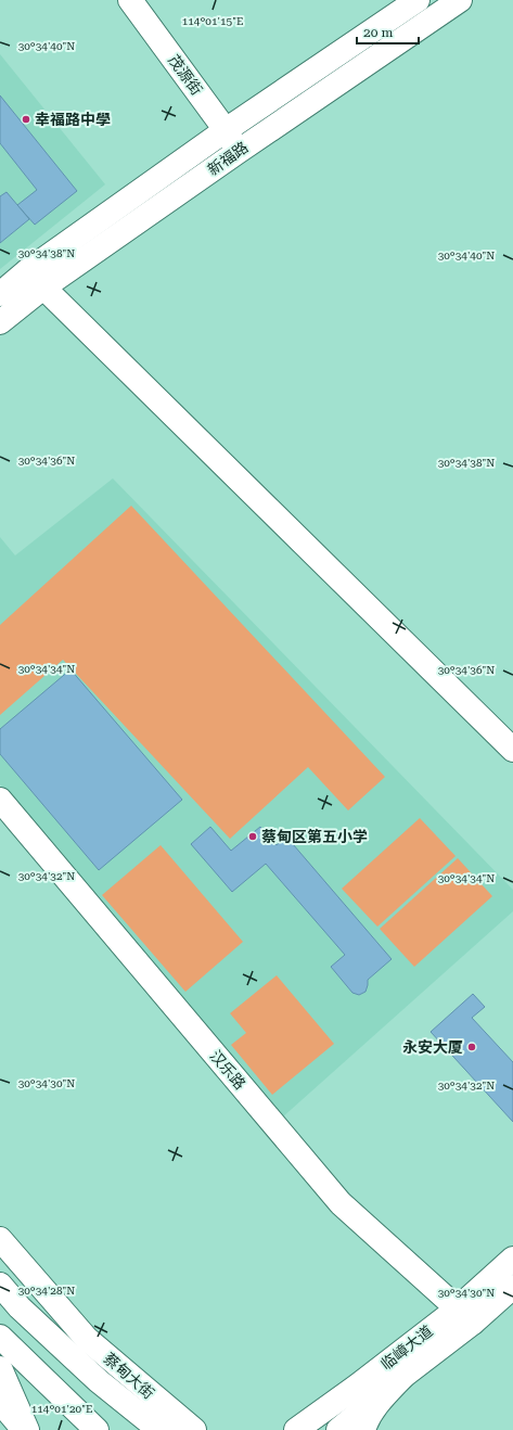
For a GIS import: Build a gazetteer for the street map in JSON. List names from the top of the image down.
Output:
{
  "streets": {
    "street": [
      "茂源街",
      "新福路",
      "汉乐路",
      "临嶂大道",
      "蔡甸大街"
    ]
  },
  "crossings": [
    ["茂源街", "新福路"],
    ["汉乐路", "临嶂大道"]
  ],
  "places": ["幸福路中學", "蔡甸区第五小学", "永安大厦"],
  "scale_bar": "20 m",
  "coordinates": [
    "114°01'15\"E",
    "30°34'40\"N",
    "30°34'38\"N",
    "30°34'36\"N",
    "30°34'34\"N",
    "30°34'32\"N",
    "30°34'30\"N",
    "30°34'28\"N",
    "114°01'20\"E"
  ]
}
